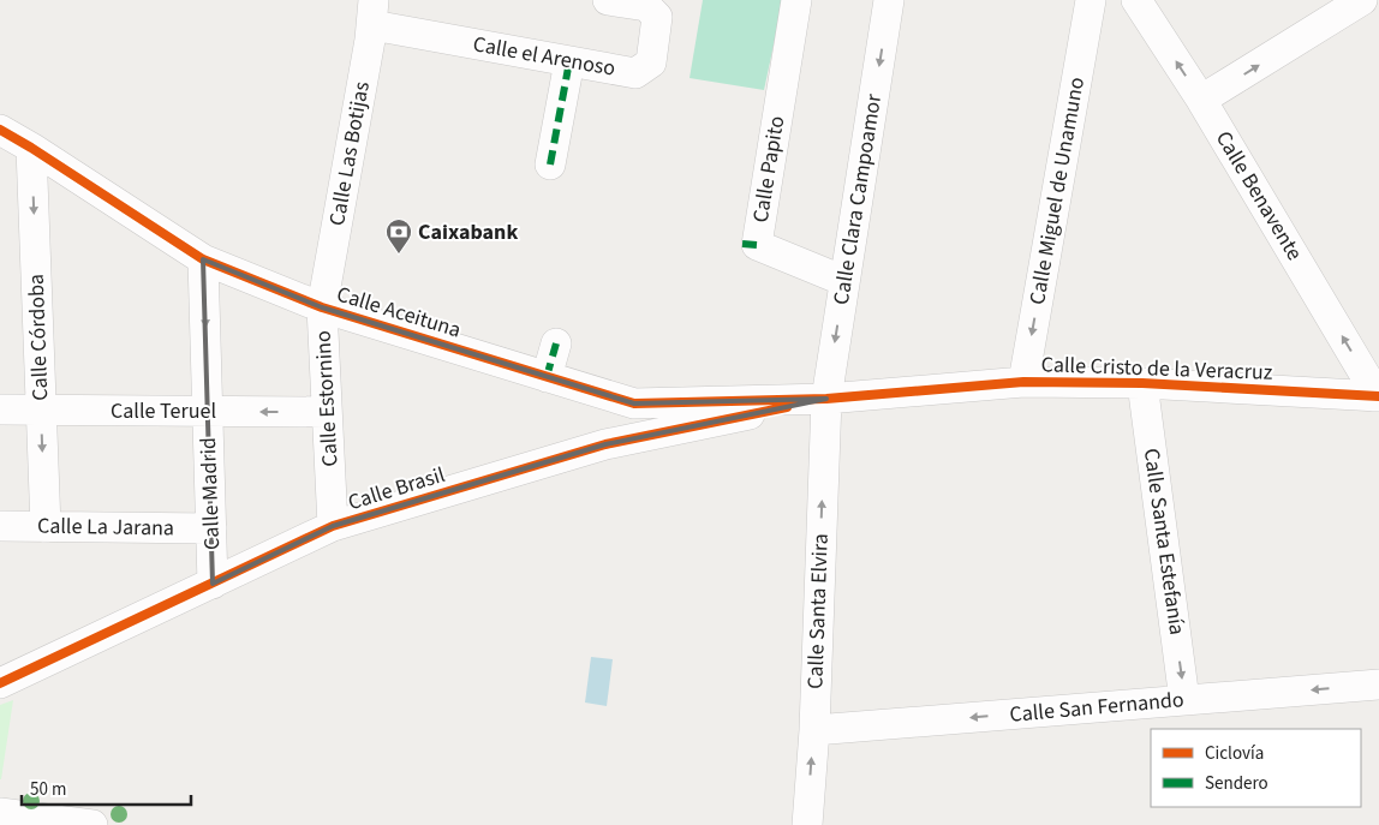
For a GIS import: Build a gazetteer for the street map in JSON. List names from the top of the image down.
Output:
{
  "streets": {
    "street": [
      "Calle el Arenoso",
      "Calle Las Botijas",
      "Calle Papito",
      "Calle Miguel de Unamuno",
      "Calle Benavente",
      "Calle Clara Campoamor",
      "Calle Aceituna",
      "Calle Córdoba",
      "Calle Cristo de la Veracruz",
      "Calle Estornino",
      "Calle Teruel",
      "Calle Brasil",
      "Calle Madrid",
      "Calle La Jarana",
      "Calle Santa Estefanía",
      "Calle Santa Elvira",
      "Calle San Fernando"
    ]
  },
  "crossings": [
    ["Calle el Arenoso", "Calle Las Botijas"],
    ["Calle Las Botijas", "Calle Aceituna"],
    ["Calle Las Botijas", "Calle Estornino"],
    ["Calle Papito", "Calle Clara Campoamor"],
    ["Calle Miguel de Unamuno", "Calle Cristo de la Veracruz"],
    ["Calle Benavente", "Calle Cristo de la Veracruz"],
    ["Calle Clara Campoamor", "Calle Aceituna"],
    ["Calle Clara Campoamor", "Calle Cristo de la Veracruz"],
    ["Calle Clara Campoamor", "Calle Brasil"],
    ["Calle Clara Campoamor", "Calle Santa Elvira"],
    ["Calle Aceituna", "Calle Córdoba"],
    ["Calle Aceituna", "Calle Cristo de la Veracruz"],
    ["Calle Aceituna", "Calle Estornino"],
    ["Calle Aceituna", "Calle Brasil"],
    ["Calle Aceituna", "Calle Madrid"],
    ["Calle Aceituna", "Calle Santa Elvira"],
    ["Calle Córdoba", "Calle Teruel"],
    ["Calle Córdoba", "Calle La Jarana"],
    ["Calle Cristo de la Veracruz", "Calle Brasil"],
    ["Calle Cristo de la Veracruz", "Calle Santa Estefanía"],
    ["Calle Cristo de la Veracruz", "Calle Santa Elvira"],
    ["Calle Estornino", "Calle Teruel"],
    ["Calle Estornino", "Calle Brasil"],
    ["Calle Teruel", "Calle Madrid"],
    ["Calle Brasil", "Calle Madrid"],
    ["Calle Brasil", "Calle Santa Elvira"],
    ["Calle Madrid", "Calle La Jarana"],
    ["Calle Santa Estefanía", "Calle San Fernando"],
    ["Calle Santa Elvira", "Calle San Fernando"]
  ],
  "one_way": [
    "Calle Miguel de Unamuno",
    "Calle Benavente",
    "Calle Clara Campoamor",
    "Calle Córdoba",
    "Calle Teruel",
    "Calle Madrid",
    "Calle Santa Estefanía",
    "Calle Santa Elvira",
    "Calle San Fernando"
  ],
  "places": {
    "bank": ["Caixabank"]
  },
  "legend": ["Ciclovía", "Sendero"],
  "scale_bar": "50 m"
}
